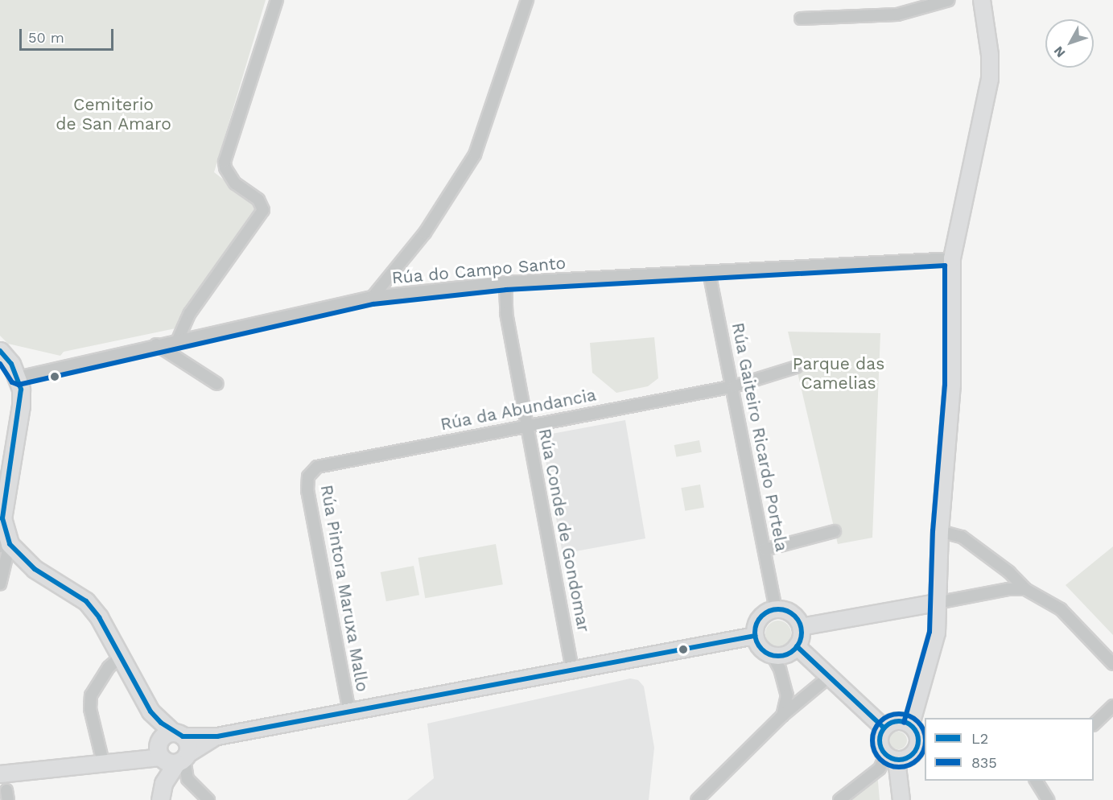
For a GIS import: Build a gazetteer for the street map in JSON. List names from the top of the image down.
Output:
{
  "streets": {
    "street": [
      "Rúa do Campo Santo",
      "Rúa da Abundancia",
      "Rúa Gaiteiro Ricardo Portela",
      "Rúa Conde de Gondomar",
      "Rúa Pintora Maruxa Mallo"
    ]
  },
  "crossings": [
    ["Rúa do Campo Santo", "Rúa Gaiteiro Ricardo Portela"],
    ["Rúa do Campo Santo", "Rúa Conde de Gondomar"],
    ["Rúa da Abundancia", "Rúa Gaiteiro Ricardo Portela"],
    ["Rúa da Abundancia", "Rúa Conde de Gondomar"],
    ["Rúa da Abundancia", "Rúa Pintora Maruxa Mallo"]
  ],
  "parks": ["Cemiterio de San Amaro", "Parque das Camelias"],
  "lines": ["transit line 835", "transit line L2"],
  "legend": ["L2", "835"],
  "scale_bar": "50 m",
  "north": "bottom left"
}
